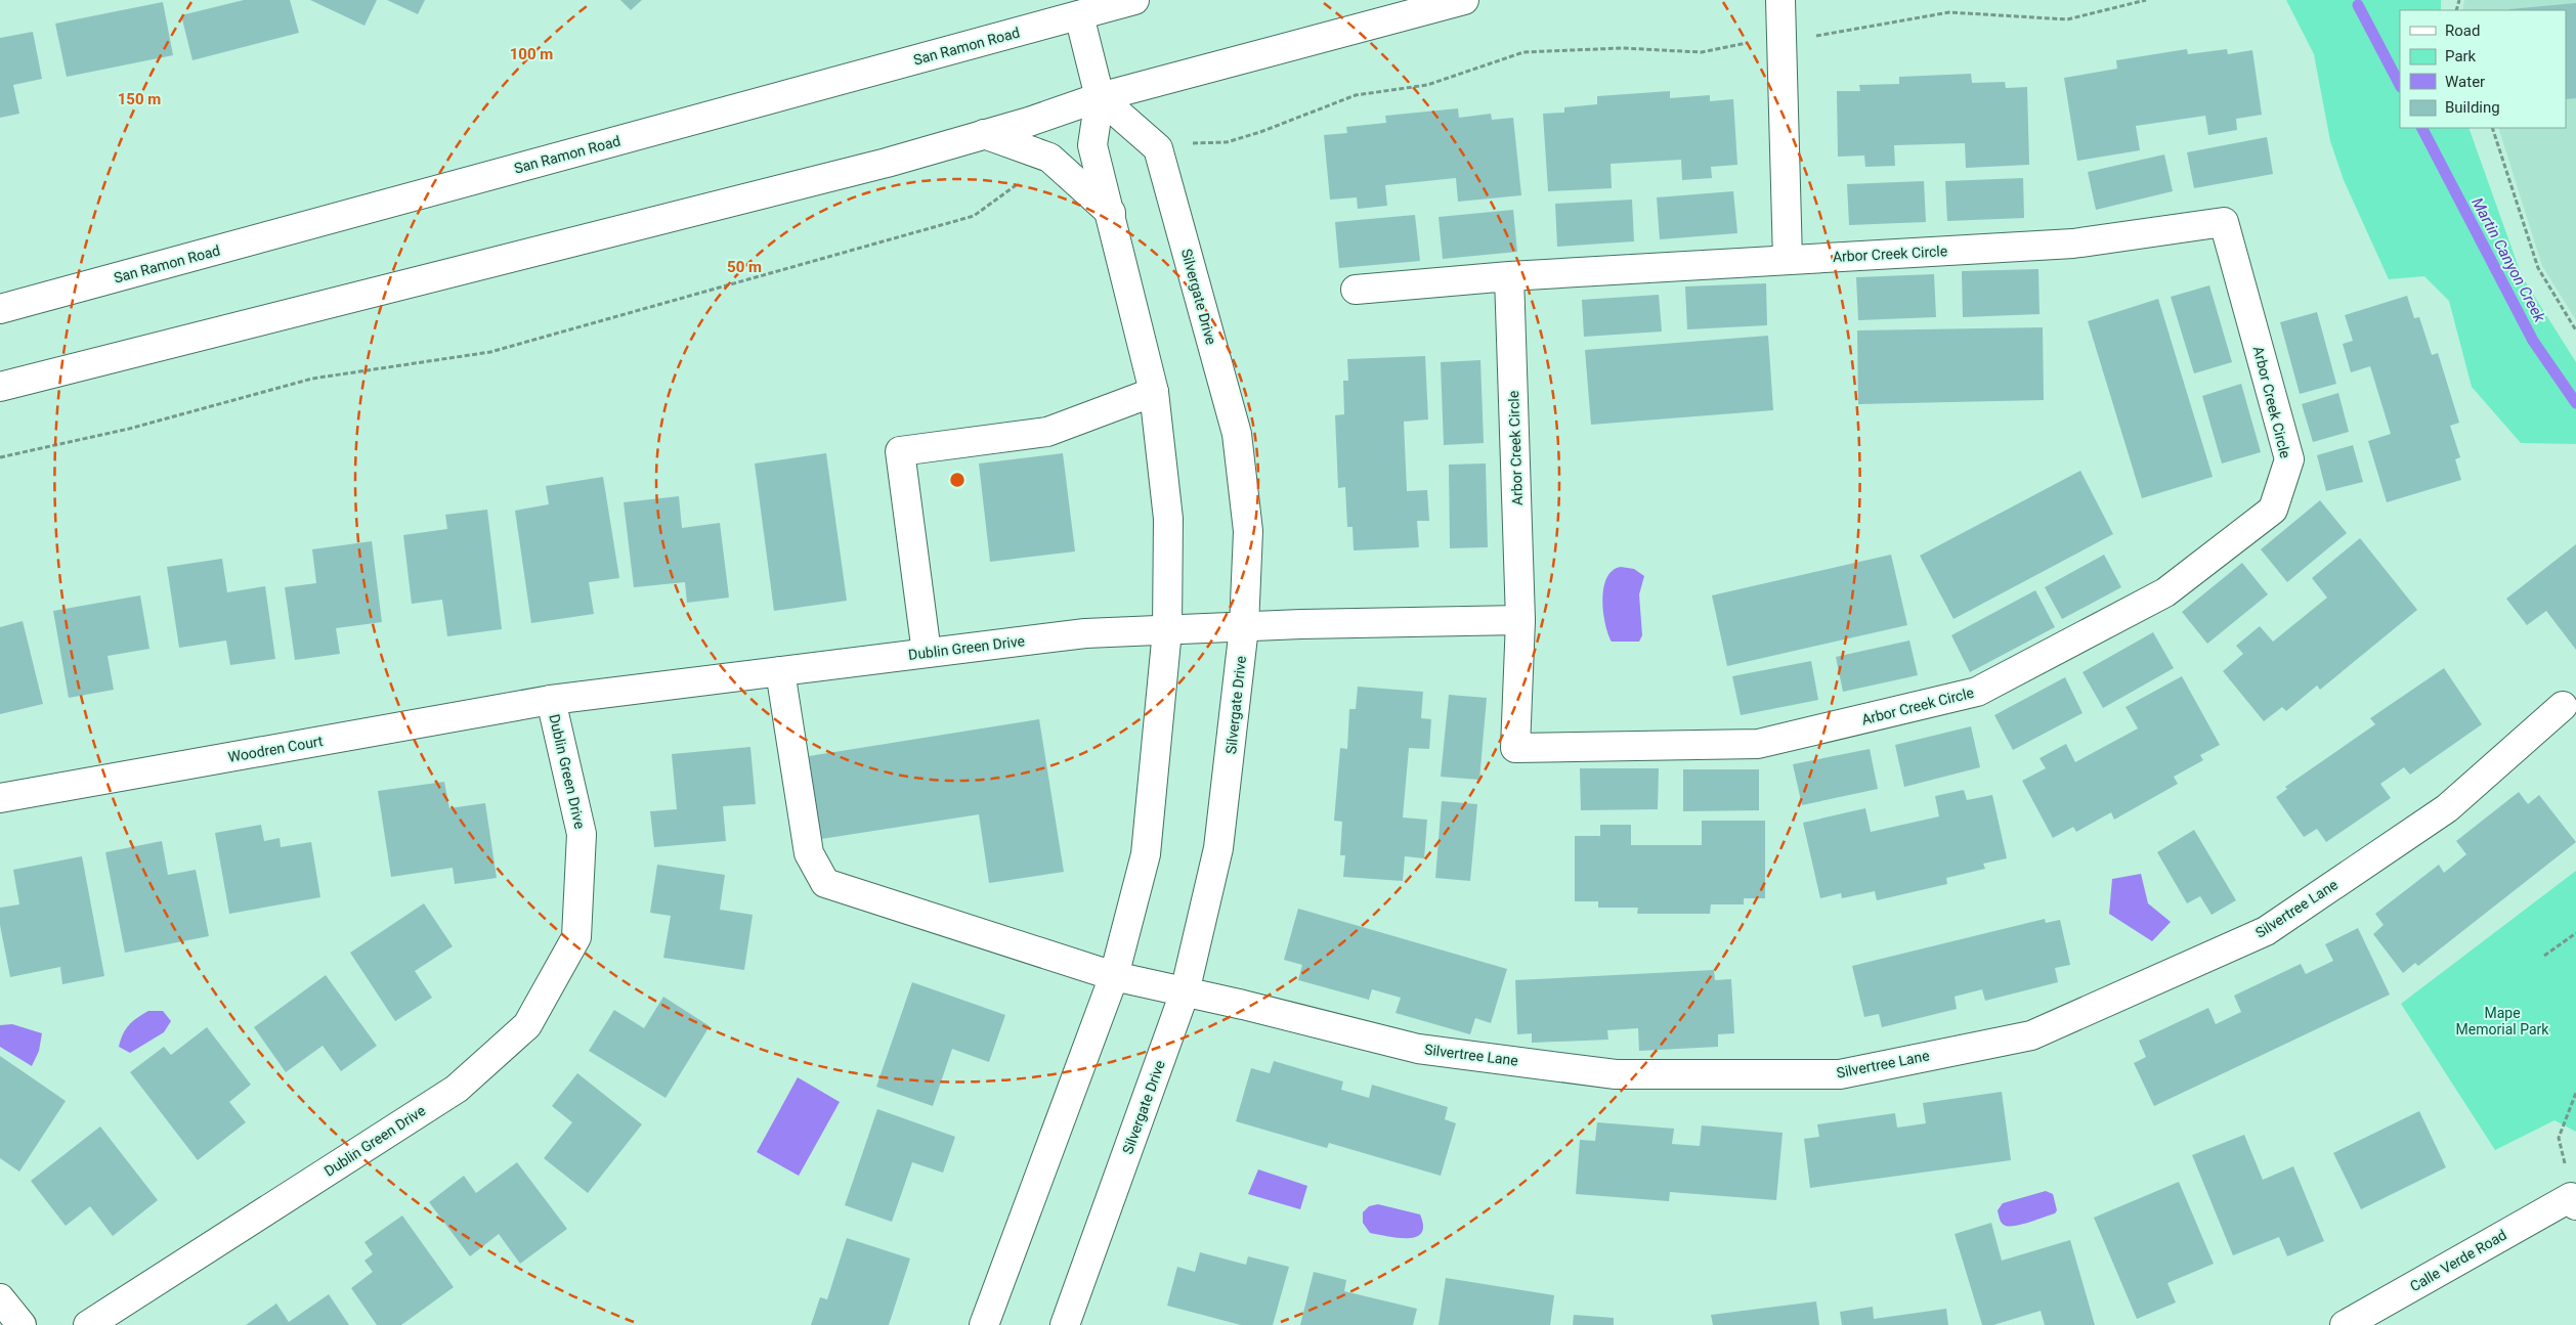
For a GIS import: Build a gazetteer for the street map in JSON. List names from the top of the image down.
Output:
{
  "streets": {
    "street": [
      "San Ramon Road",
      "Arbor Creek Circle",
      "Silvergate Drive",
      "Dublin Green Drive",
      "Woodren Court",
      "Silvertree Lane",
      "Calle Verde Road"
    ]
  },
  "crossings": [
    ["Silvergate Drive", "Dublin Green Drive"],
    ["Silvergate Drive", "Silvertree Lane"],
    ["Dublin Green Drive", "Woodren Court"],
    ["Dublin Green Drive", "Silvertree Lane"]
  ],
  "water": ["Martin Canyon Creek"],
  "parks": ["Mape Memorial Park"],
  "legend": [
    "Road",
    "Park",
    "Water",
    "Building"
  ],
  "rings": ["100 m", "150 m", "50 m"]
}
